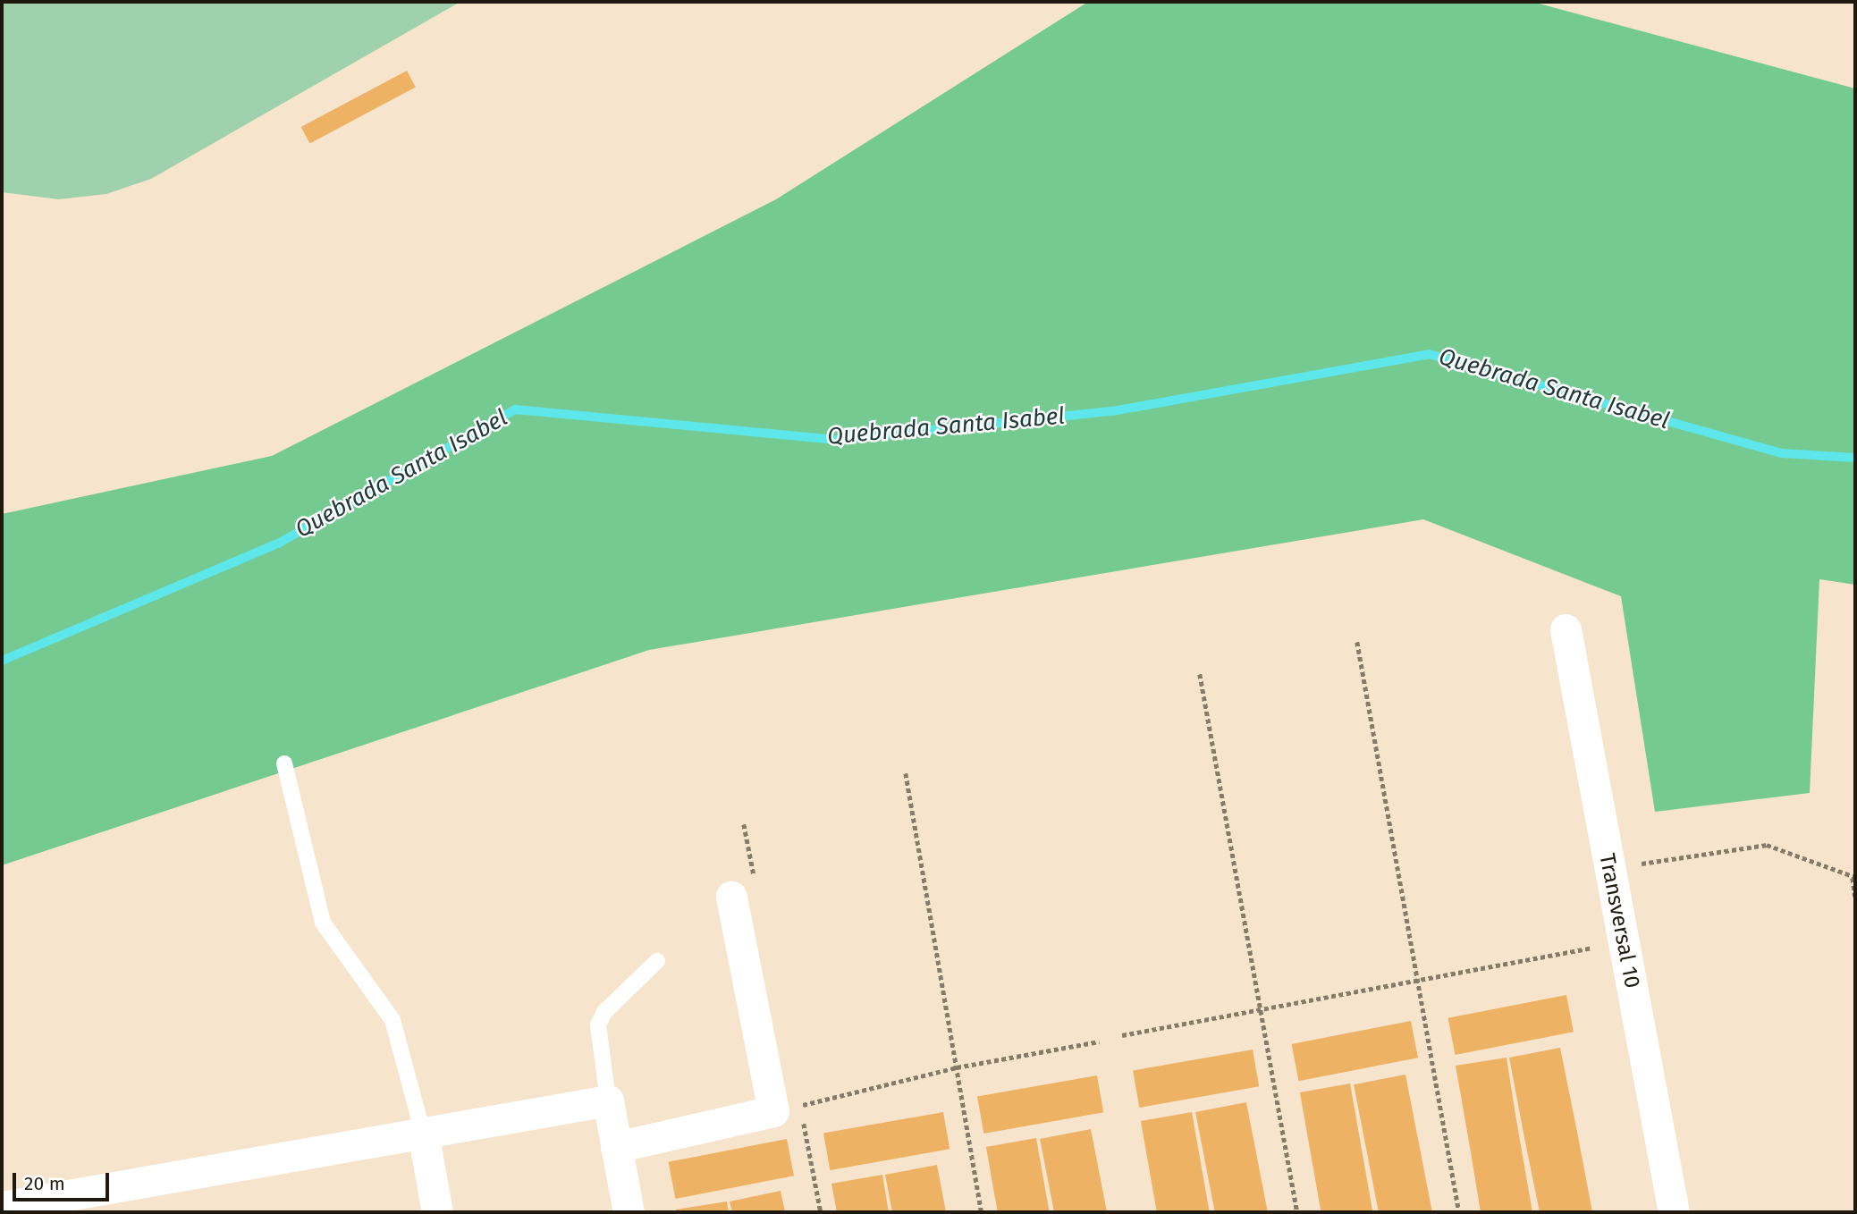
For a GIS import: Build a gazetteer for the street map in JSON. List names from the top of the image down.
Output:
{
  "streets": {
    "street": ["Transversal 10"]
  },
  "water": ["Quebrada Santa Isabel"],
  "scale_bar": "20 m"
}
